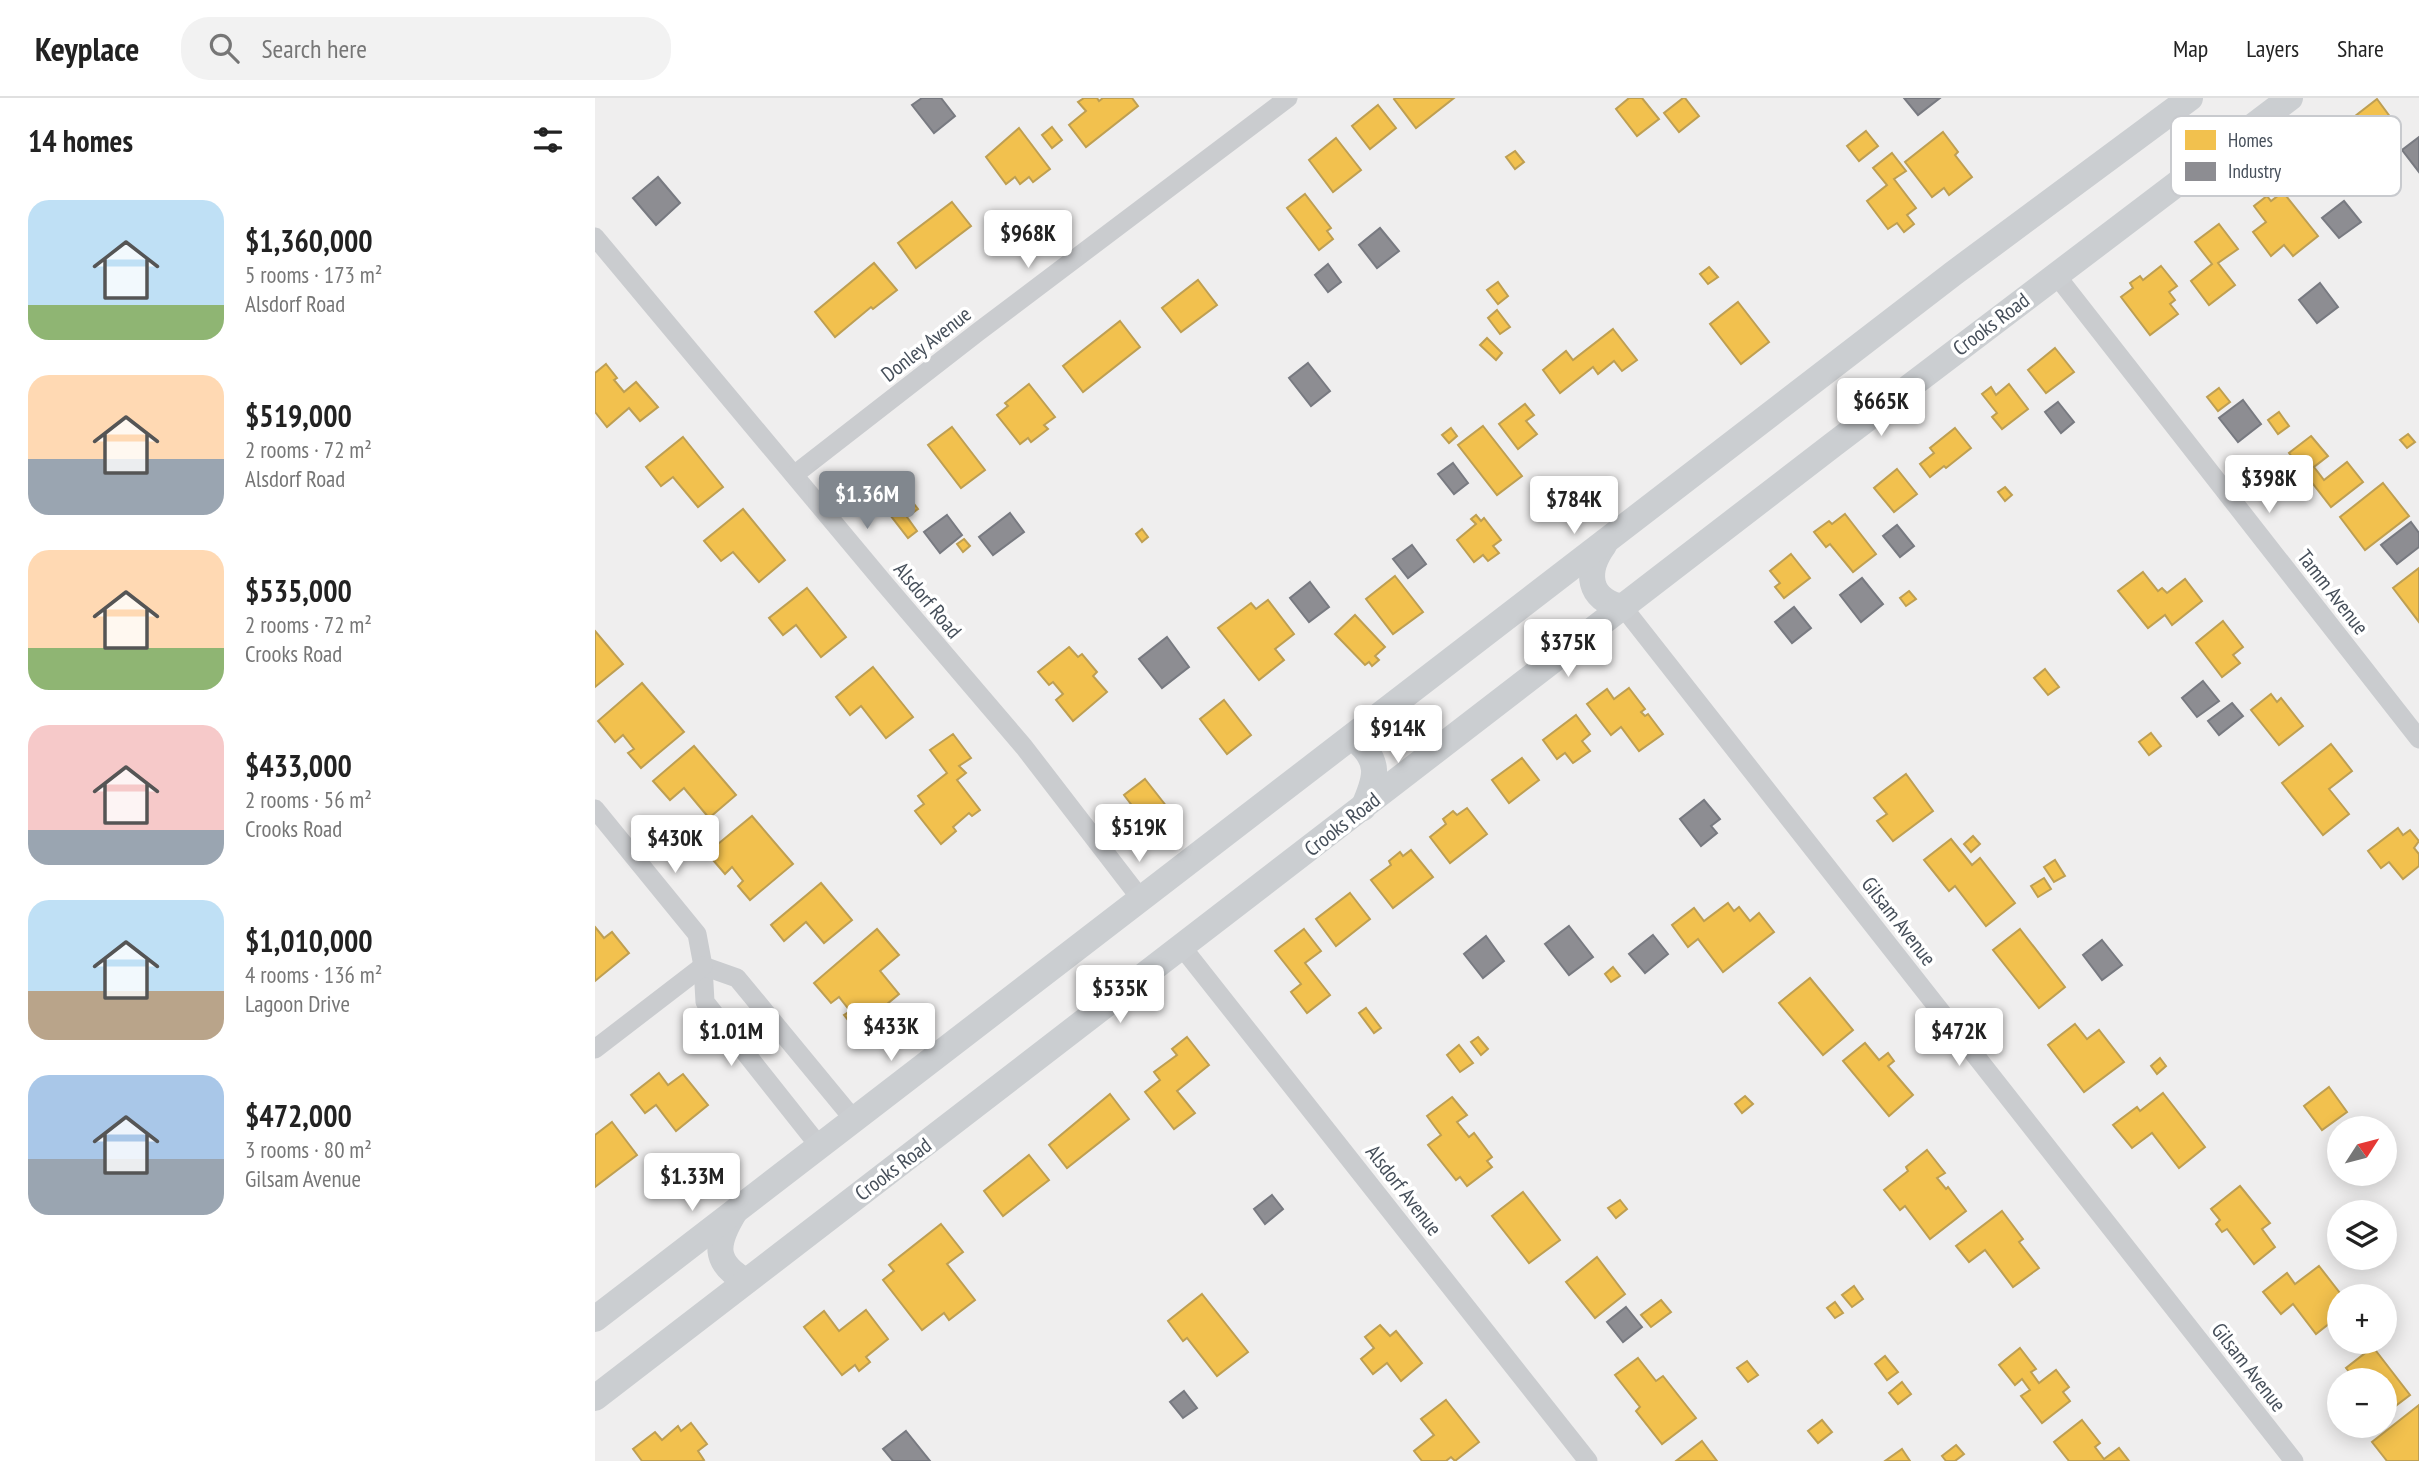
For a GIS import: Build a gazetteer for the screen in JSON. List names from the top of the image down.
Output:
{
  "streets": {
    "main road": ["Crooks Road"],
    "street": [
      "Donley Avenue",
      "Tamm Avenue",
      "Alsdorf Road",
      "Gilsam Avenue",
      "Alsdorf Avenue"
    ]
  },
  "crossings": [
    ["Crooks Road", "Tamm Avenue"],
    ["Crooks Road", "Gilsam Avenue"],
    ["Crooks Road", "Alsdorf Avenue"],
    ["Donley Avenue", "Alsdorf Road"]
  ],
  "legend": ["Homes", "Industry"],
  "north": "top right",
  "page": {
    "header": "Keyplace",
    "search": "Search here",
    "nav": ["Map", "Layers", "Share"],
    "heading": "14 homes",
    "list": [
      {
        "name": "$1,360,000",
        "note": "5 rooms · 173 m² · Alsdorf Road"
      },
      {
        "name": "$519,000",
        "note": "2 rooms · 72 m² · Alsdorf Road"
      },
      {
        "name": "$535,000",
        "note": "2 rooms · 72 m² · Crooks Road"
      },
      {
        "name": "$433,000",
        "note": "2 rooms · 56 m² · Crooks Road"
      },
      {
        "name": "$1,010,000",
        "note": "4 rooms · 136 m² · Lagoon Drive"
      },
      {
        "name": "$472,000",
        "note": "3 rooms · 80 m² · Gilsam Avenue"
      }
    ],
    "price": [
      "$968K",
      "$665K",
      "$398K",
      "$1.36M",
      "$784K",
      "$375K",
      "$914K",
      "$519K",
      "$430K",
      "$535K",
      "$433K",
      "$1.01M",
      "$472K",
      "$1.33M"
    ],
    "map_buttons": ["+", "−"]
  }
}
